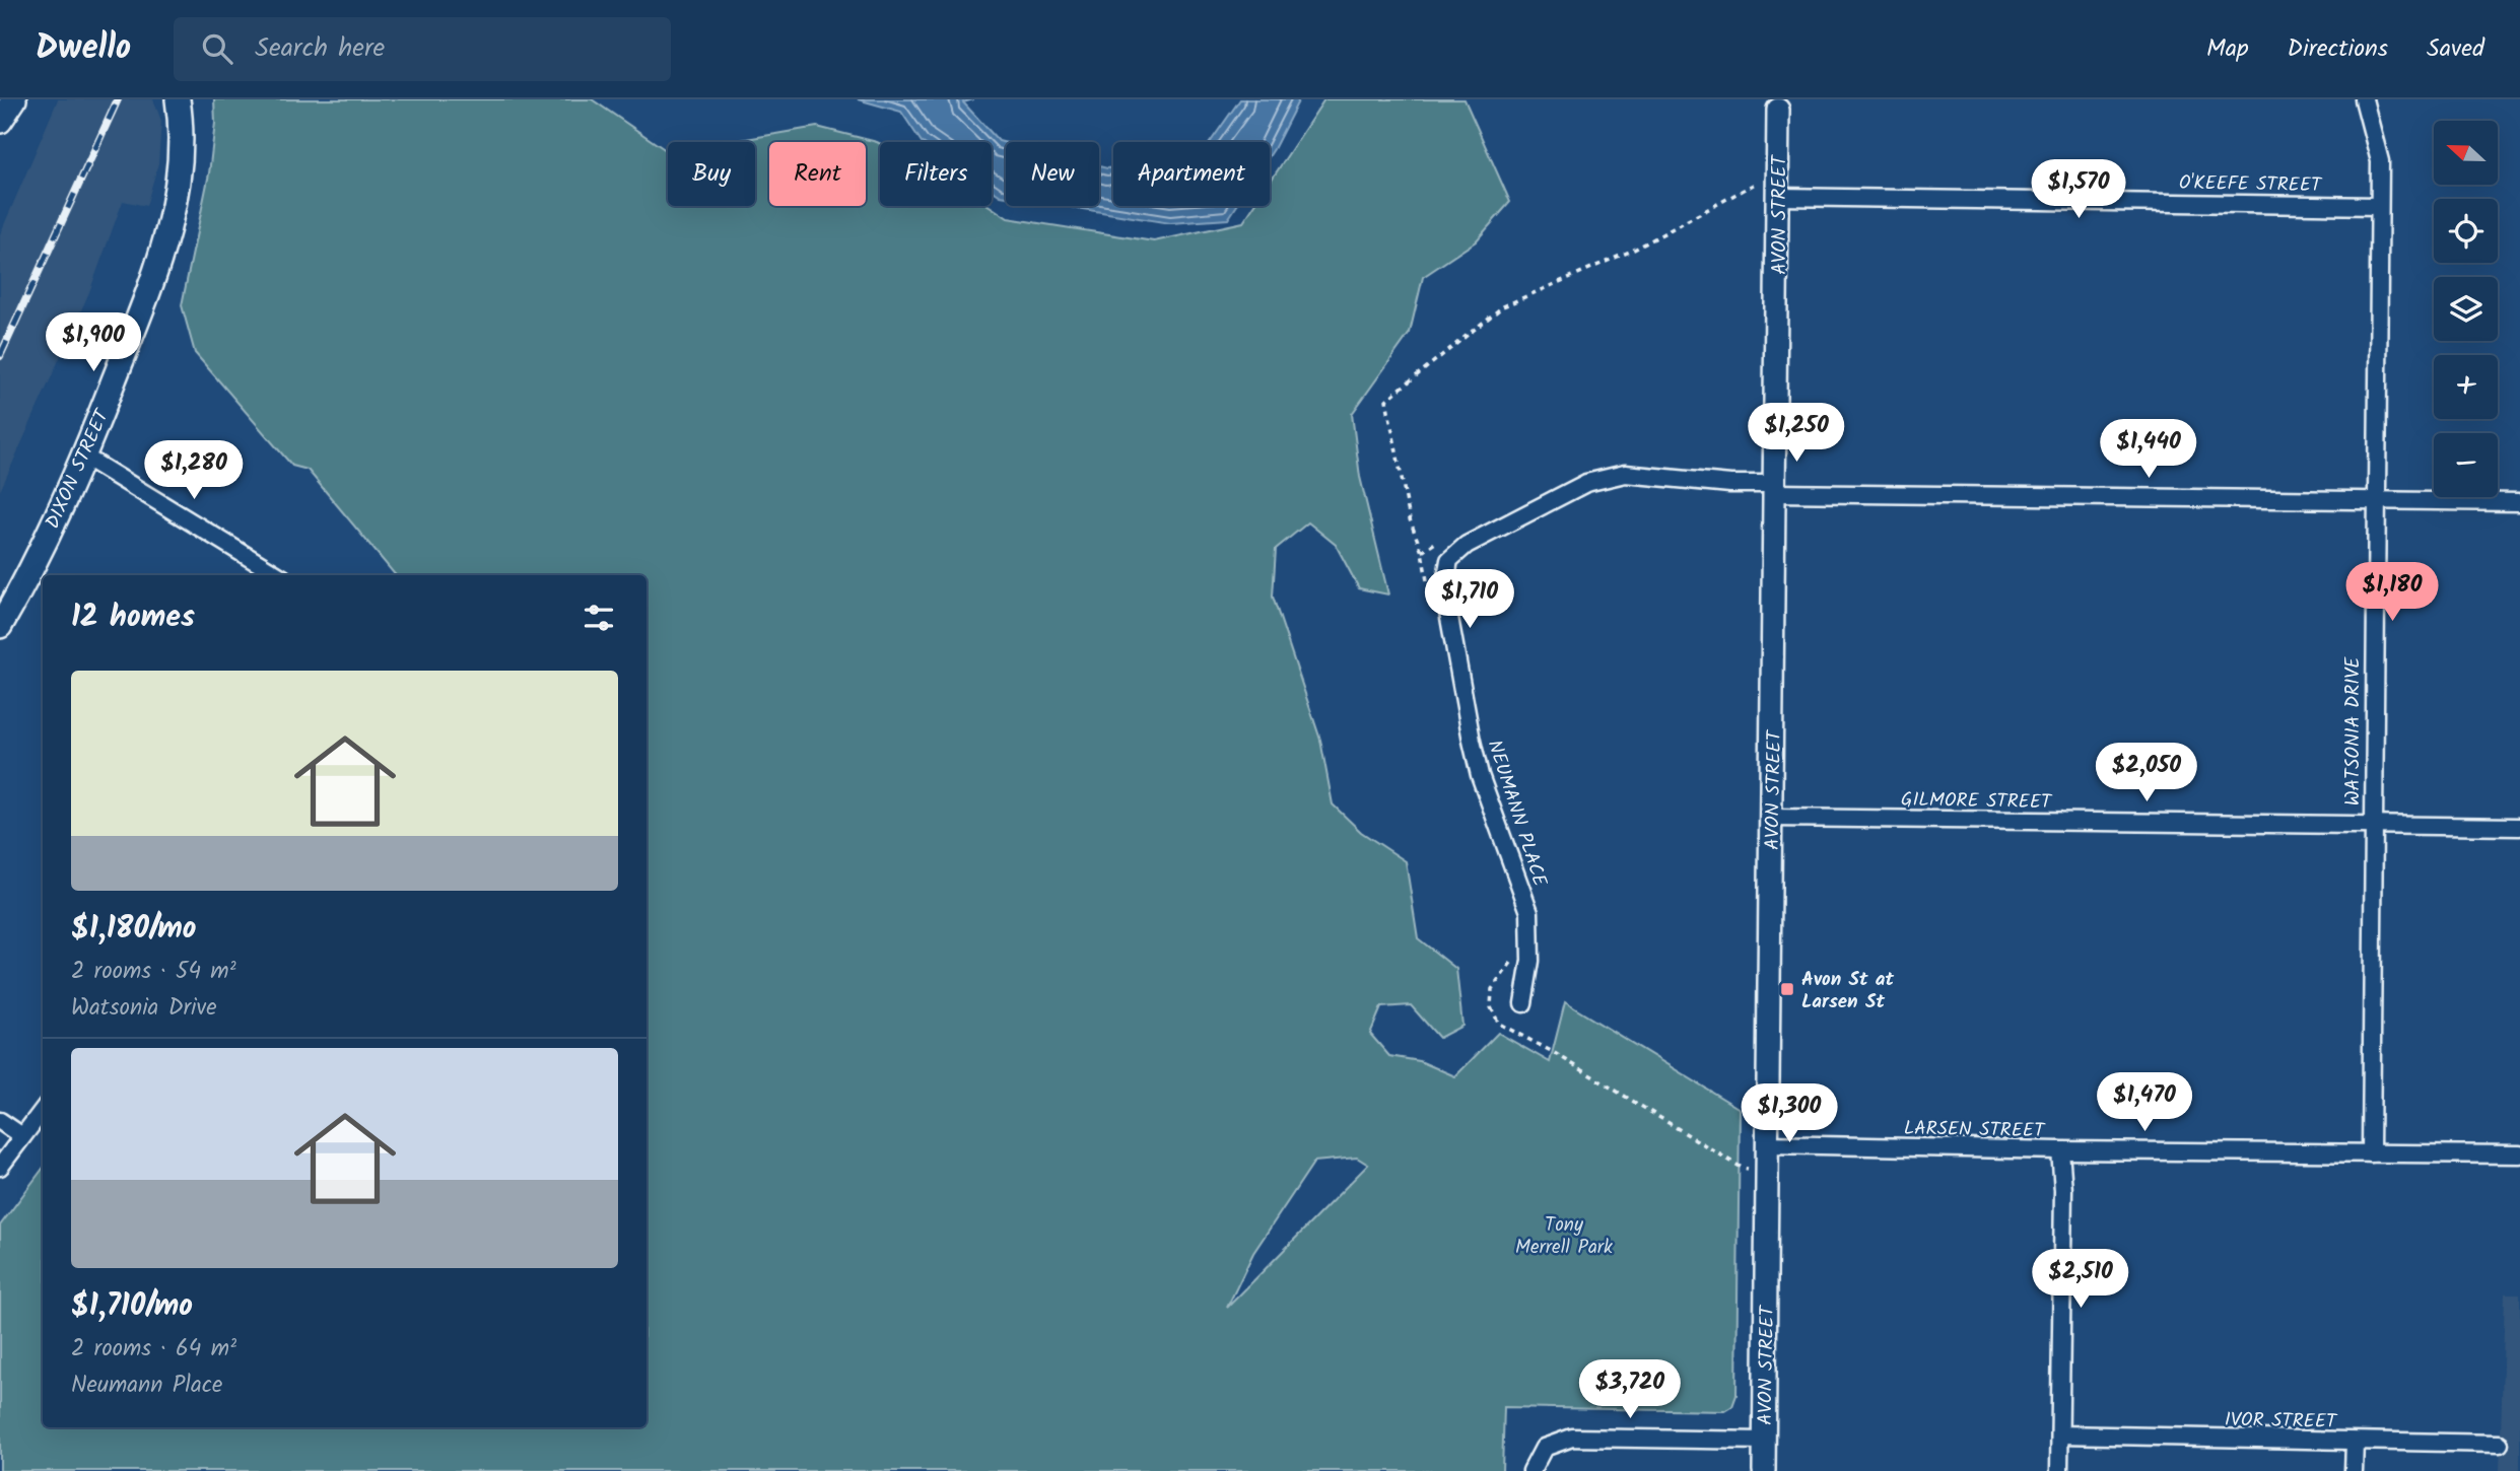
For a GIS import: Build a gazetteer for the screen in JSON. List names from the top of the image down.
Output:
{
  "streets": {
    "main road": ["DIXON STREET"],
    "street": [
      "O'KEEFE STREET",
      "AVON STREET",
      "WATSONIA DRIVE",
      "GILMORE STREET",
      "NEUMANN PLACE",
      "LARSEN STREET",
      "IVOR STREET"
    ]
  },
  "crossings": [
    ["O'KEEFE STREET", "AVON STREET"],
    ["O'KEEFE STREET", "WATSONIA DRIVE"],
    ["AVON STREET", "GILMORE STREET"],
    ["AVON STREET", "NEUMANN PLACE"],
    ["AVON STREET", "LARSEN STREET"],
    ["WATSONIA DRIVE", "GILMORE STREET"],
    ["WATSONIA DRIVE", "LARSEN STREET"]
  ],
  "parks": ["Tony Merrell Park"],
  "places": {
    "transit": ["Avon St at Larsen St"]
  },
  "north": "left",
  "page": {
    "header": "Dwello",
    "search": "Search here",
    "nav": ["Map", "Directions", "Saved"],
    "map_buttons": ["+", "−"],
    "chip": [
      "Buy",
      "Rent",
      "Filters",
      "New",
      "Apartment"
    ],
    "price": [
      "$1,570",
      "$1,900",
      "$1,250",
      "$1,440",
      "$1,280",
      "$1,180",
      "$1,710",
      "$2,050",
      "$1,470",
      "$1,300",
      "$2,510",
      "$3,720"
    ],
    "heading": "12 homes",
    "list": [
      {
        "name": "$1,180/mo",
        "note": "2 rooms · 54 m² · Watsonia Drive"
      },
      {
        "name": "$1,710/mo",
        "note": "2 rooms · 64 m² · Neumann Place"
      }
    ]
  }
}
